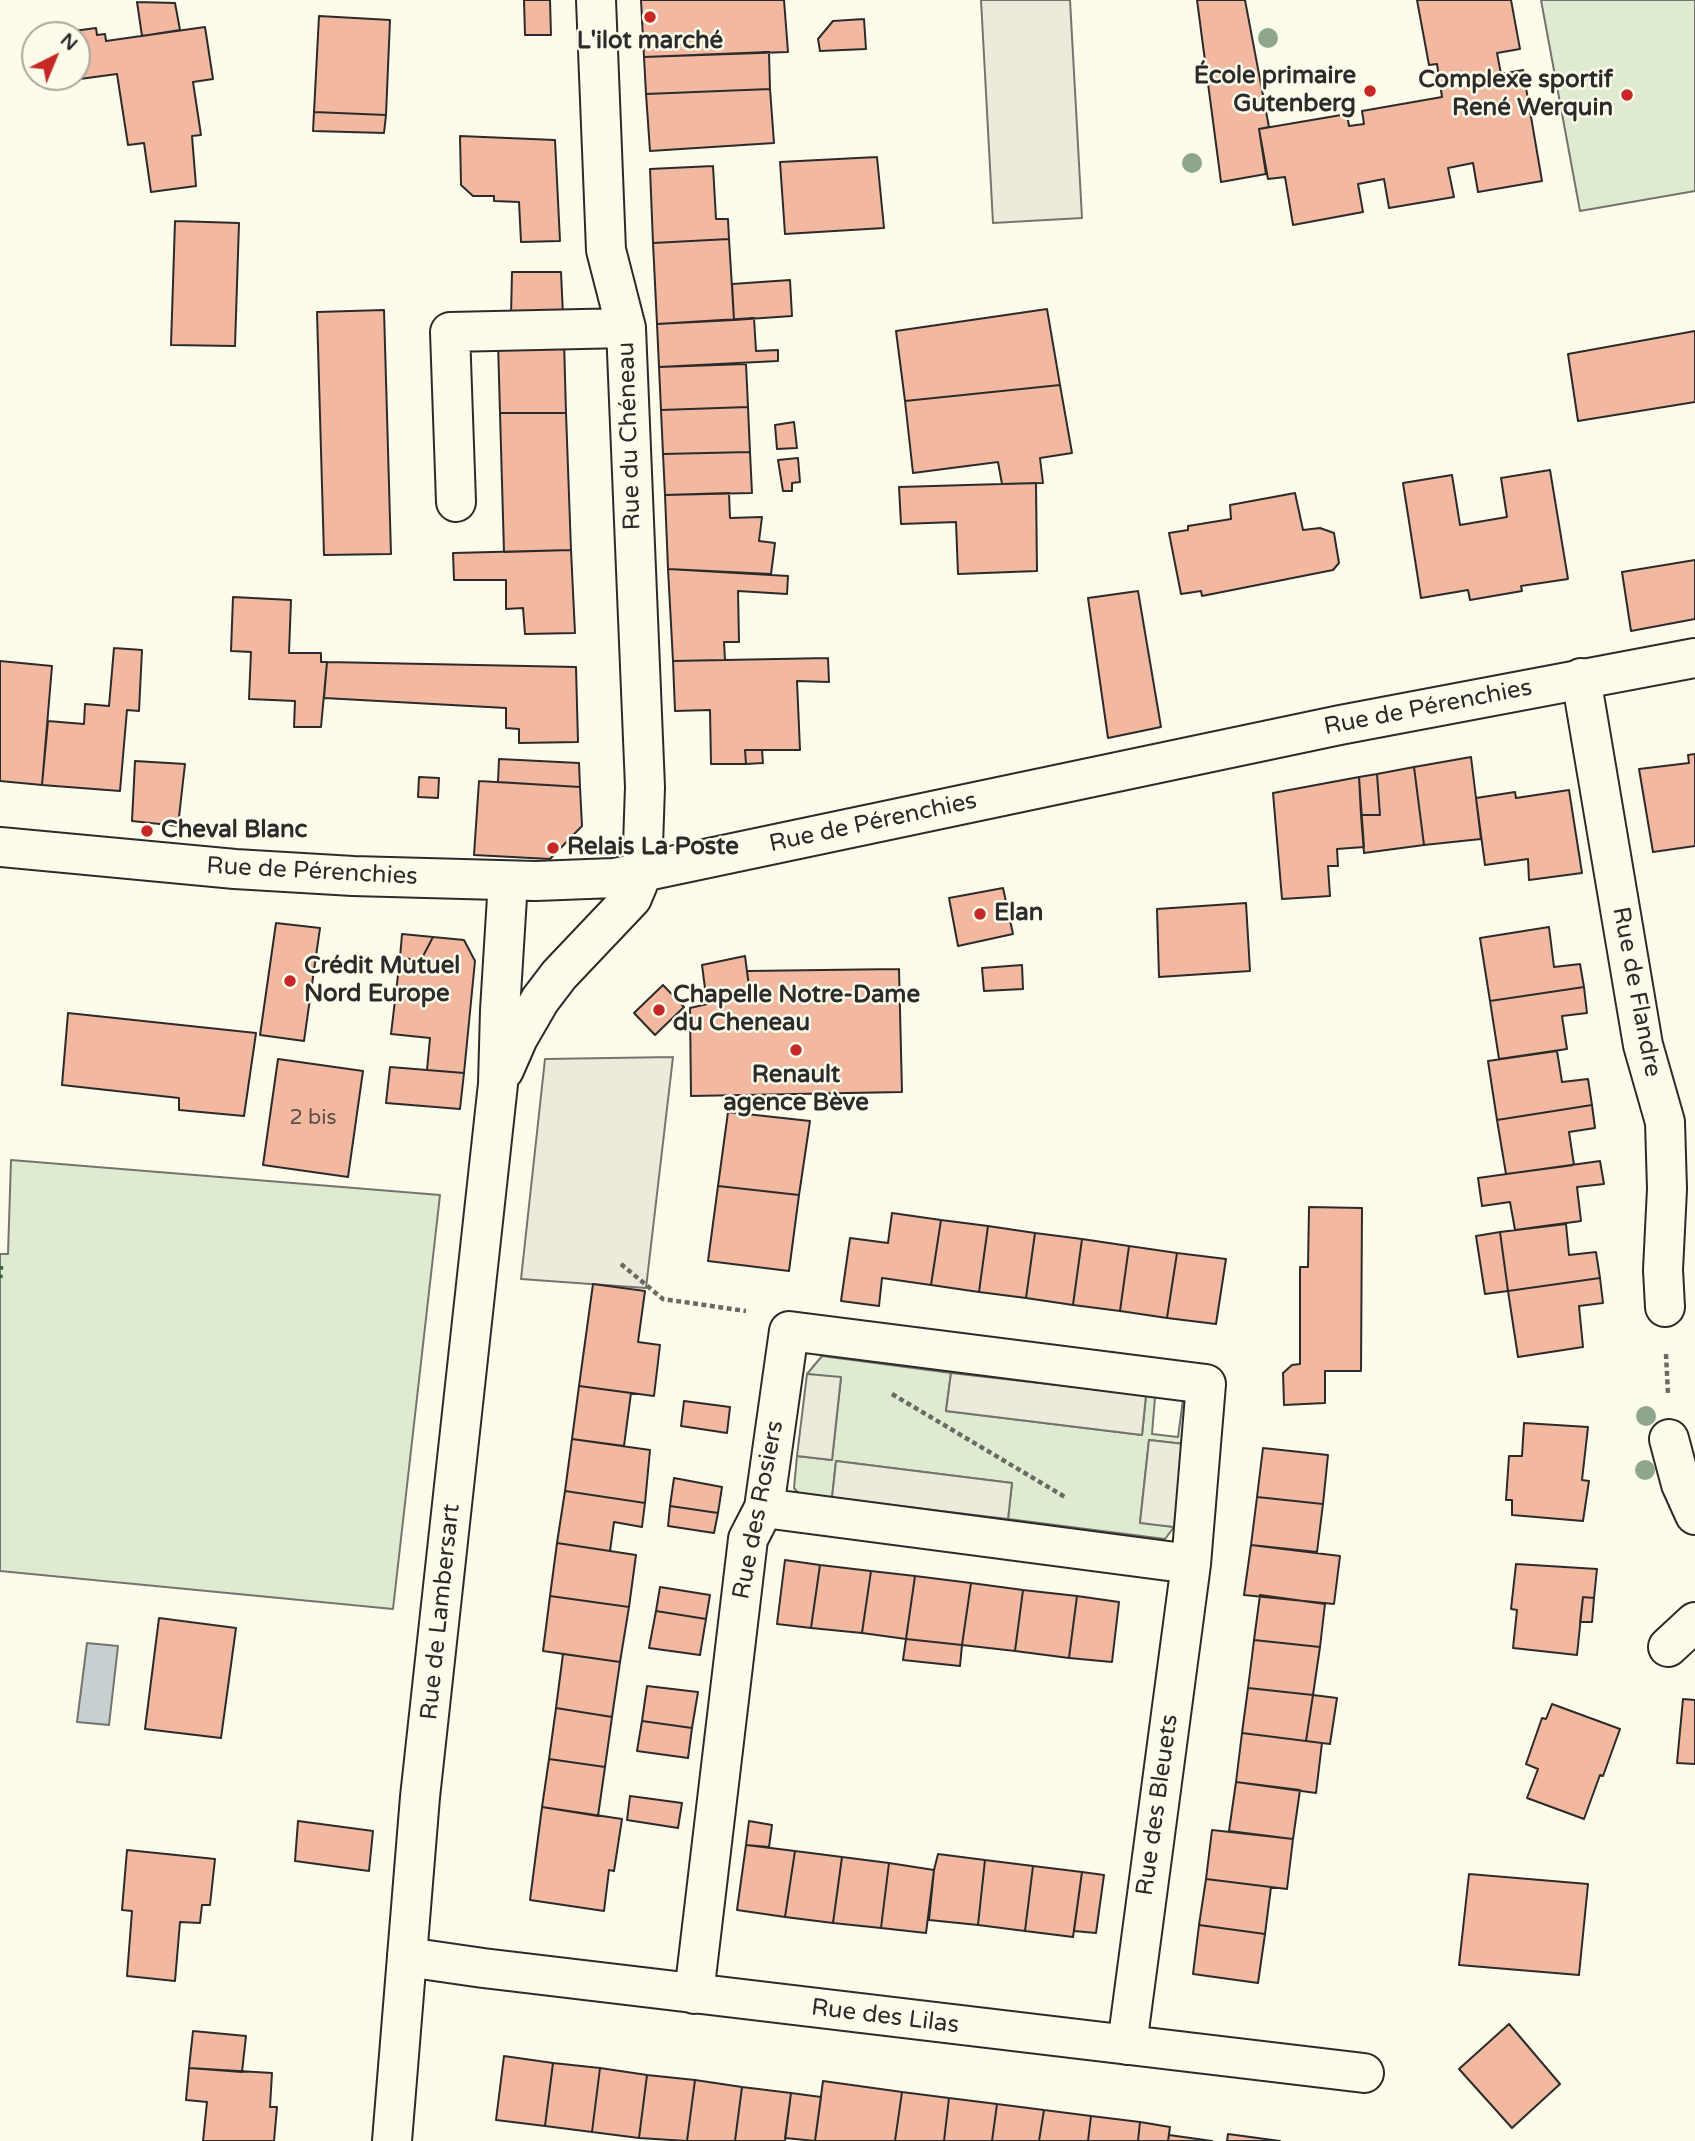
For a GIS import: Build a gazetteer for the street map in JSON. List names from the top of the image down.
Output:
{
  "streets": {
    "street": [
      "Rue du Chéneau",
      "Rue de Pérenchies",
      "Rue de Flandre",
      "Rue des Rosiers",
      "Rue de Lambersart",
      "Rue des Bleuets",
      "Rue des Lilas"
    ]
  },
  "crossings": [
    ["Rue du Chéneau", "Rue de Pérenchies"],
    ["Rue du Chéneau", "Rue de Lambersart"],
    ["Rue de Pérenchies", "Rue de Flandre"],
    ["Rue de Pérenchies", "Rue de Lambersart"],
    ["Rue des Rosiers", "Rue des Lilas"],
    ["Rue de Lambersart", "Rue des Lilas"],
    ["Rue des Bleuets", "Rue des Lilas"]
  ],
  "places": [
    "L'ilot marché",
    "École primaire Gutenberg",
    "Complexe sportif René Werquin",
    "Cheval Blanc",
    "Relais La Poste",
    "Elan",
    "Crédit Mutuel Nord Europe",
    "Chapelle Notre-Dame du Cheneau",
    "Renault agence Bève"
  ],
  "house_numbers": ["2 bis"],
  "north": "top right"
}
